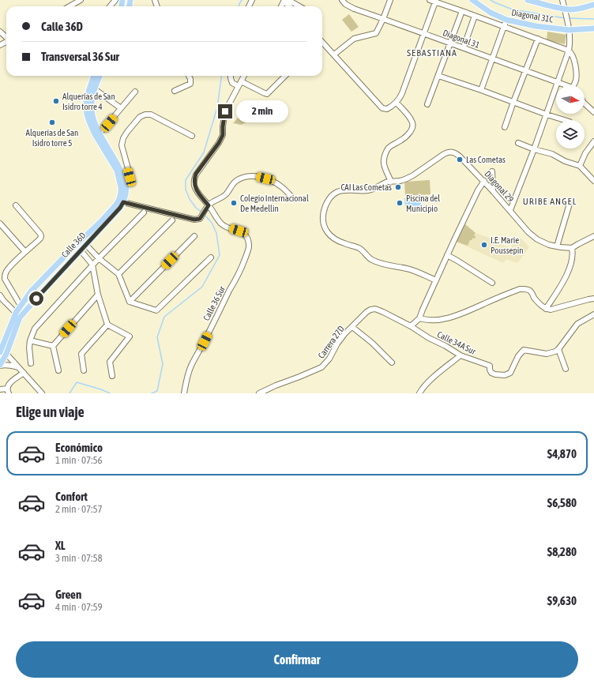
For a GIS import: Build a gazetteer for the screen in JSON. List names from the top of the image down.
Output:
{
  "streets": {
    "main road": ["Diagonal 31C", "Calle 36D"],
    "street": [
      "Diagonal 31",
      "Diagonal 29",
      "Calle 36 Sur",
      "Carrera 27D",
      "Calle 34A Sur"
    ]
  },
  "crossings": [
    ["Carrera 27D", "Calle 34A Sur"]
  ],
  "districts": ["SEBASTIANA", "URIBE ANGEL"],
  "places": [
    "Alquerías de San Isidro torre 4",
    "Alquerías de San Isidro torre 5",
    "Las Cometas",
    "CAI Las Cometas",
    "Colegio Internacional De Medellin",
    "Piscina del Municipio",
    "I.E. Marie Poussepin"
  ],
  "north": "right",
  "page": {
    "banner": ["Calle 36D", "Transversal 36 Sur"],
    "bubble": "2 min",
    "heading": "Elige un viaje",
    "list": [
      {
        "name": "Económico",
        "note": "1 min · 07:56",
        "value": "$4,870"
      },
      {
        "name": "Confort",
        "note": "2 min · 07:57",
        "value": "$6,580"
      },
      {
        "name": "XL",
        "note": "3 min · 07:58",
        "value": "$8,280"
      },
      {
        "name": "Green",
        "note": "4 min · 07:59",
        "value": "$9,630"
      }
    ],
    "buttons": "Confirmar"
  }
}
